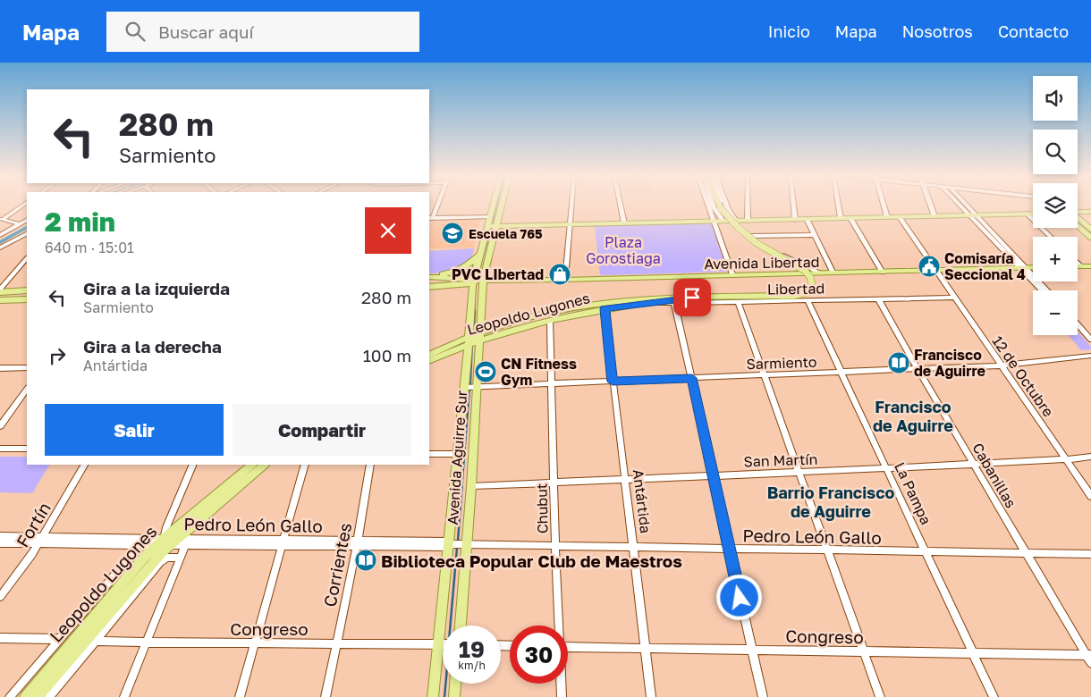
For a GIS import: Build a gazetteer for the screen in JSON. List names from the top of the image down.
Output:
{
  "streets": {
    "main road": ["Avenida Libertad", "Leopoldo Lugones", "Avenida Aguirre Sur"],
    "street": [
      "Libertad",
      "Sarmiento",
      "12 de Octubre",
      "San Martín",
      "Cabanillas",
      "La Pampa",
      "Antártida",
      "Chubut",
      "Fortín",
      "Pedro León Gallo",
      "Corrientes",
      "Congreso"
    ]
  },
  "crossings": [
    ["Avenida Libertad", "12 de Octubre"],
    ["Avenida Libertad", "Avenida Aguirre Sur"],
    ["Libertad", "Leopoldo Lugones"],
    ["Libertad", "12 de Octubre"],
    ["Libertad", "Cabanillas"],
    ["Libertad", "La Pampa"],
    ["Leopoldo Lugones", "Avenida Aguirre Sur"],
    ["Leopoldo Lugones", "Antártida"],
    ["Leopoldo Lugones", "Chubut"],
    ["Leopoldo Lugones", "Pedro León Gallo"],
    ["Sarmiento", "12 de Octubre"],
    ["Sarmiento", "Avenida Aguirre Sur"],
    ["Sarmiento", "Cabanillas"],
    ["Sarmiento", "La Pampa"],
    ["Sarmiento", "Antártida"],
    ["Sarmiento", "Chubut"],
    ["12 de Octubre", "San Martín"],
    ["Avenida Aguirre Sur", "San Martín"],
    ["Avenida Aguirre Sur", "Pedro León Gallo"],
    ["San Martín", "Cabanillas"],
    ["San Martín", "La Pampa"],
    ["San Martín", "Antártida"],
    ["San Martín", "Chubut"],
    ["Cabanillas", "Pedro León Gallo"],
    ["Cabanillas", "Congreso"],
    ["La Pampa", "Pedro León Gallo"],
    ["La Pampa", "Congreso"],
    ["Antártida", "Pedro León Gallo"],
    ["Antártida", "Congreso"],
    ["Chubut", "Pedro León Gallo"],
    ["Fortín", "Pedro León Gallo"],
    ["Pedro León Gallo", "Corrientes"],
    ["Corrientes", "Congreso"]
  ],
  "districts": ["Francisco de Aguirre", "Barrio Francisco de Aguirre"],
  "parks": ["Plaza Gorostiaga"],
  "places": {
    "school or university": ["Escuela 765"],
    "public building": ["Comisaría Seccional 4"],
    "shop": ["PVC LIbertad"],
    "library": ["Francisco de Aguirre", "Biblioteca Popular Club de Maestros"],
    "sports": ["CN Fitness Gym"]
  },
  "page": {
    "header": "Mapa",
    "search": "Buscar aquí",
    "nav": [
      "Inicio",
      "Mapa",
      "Nosotros",
      "Contacto"
    ],
    "map_buttons": ["+", "−"],
    "turn": ["280 m", "Sarmiento"],
    "heading": ["2 min", "640 m · 15:01"],
    "list": [
      {
        "name": "Gira a la izquierda",
        "note": "Sarmiento",
        "value": "280 m"
      },
      {
        "name": "Gira a la derecha",
        "note": "Antártida",
        "value": "100 m"
      }
    ],
    "buttons": ["Salir", "Compartir"],
    "speed": "19 km/h",
    "limit": "30"
  }
}
